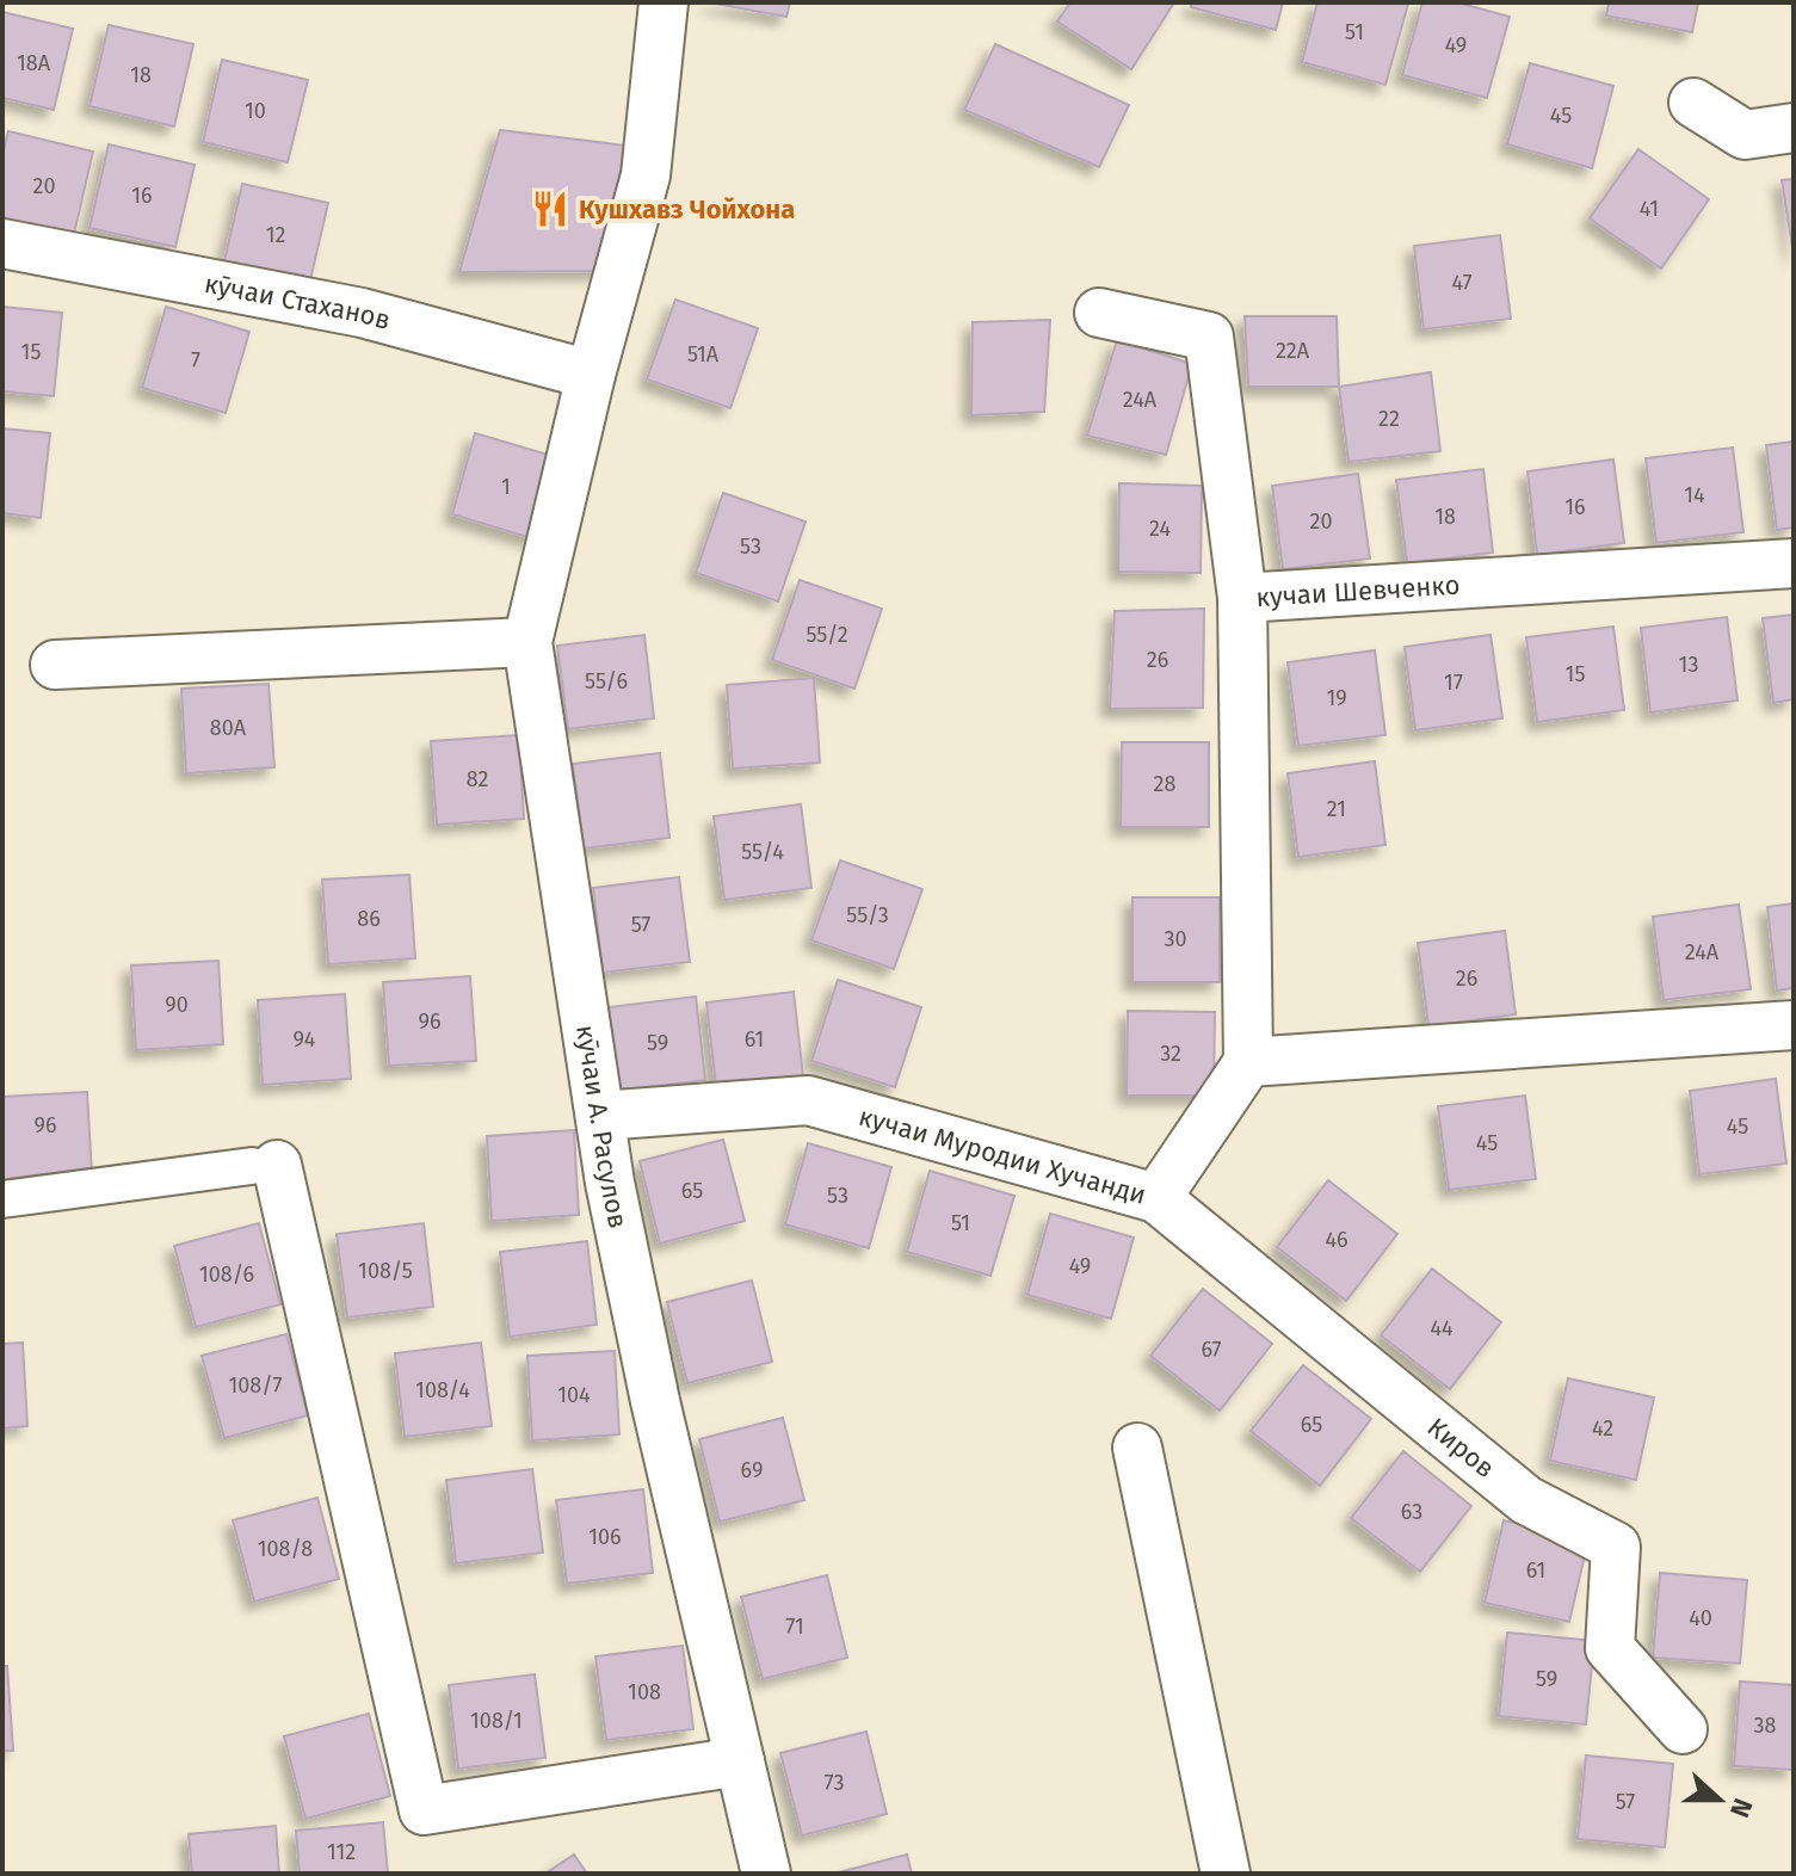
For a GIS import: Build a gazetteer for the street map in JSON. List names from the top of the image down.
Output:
{
  "streets": {
    "street": [
      "кӯчаи Стаханов",
      "кучаи Шевченко",
      "кӯчаи А. Расулов",
      "кучаи Муродии Хучанди",
      "Киров"
    ]
  },
  "crossings": [
    ["кӯчаи Стаханов", "кӯчаи А. Расулов"],
    ["кӯчаи А. Расулов", "кучаи Муродии Хучанди"],
    ["кучаи Муродии Хучанди", "Киров"]
  ],
  "places": {
    "restaurant": ["Кушхавз Чойхона"]
  },
  "house_numbers": [
    "51",
    "49",
    "18А",
    "18",
    "10",
    "45",
    "20",
    "16",
    "41",
    "12",
    "47",
    "22А",
    "15",
    "51А",
    "7",
    "24А",
    "22",
    "1",
    "14",
    "16",
    "18",
    "20",
    "24",
    "53",
    "55/2",
    "26",
    "13",
    "15",
    "55/6",
    "17",
    "19",
    "80А",
    "82",
    "28",
    "21",
    "55/4",
    "55/3",
    "86",
    "57",
    "30",
    "24А",
    "26",
    "90",
    "96",
    "94",
    "61",
    "59",
    "32",
    "96",
    "45",
    "45",
    "65",
    "53",
    "51",
    "46",
    "49",
    "108/5",
    "108/6",
    "44",
    "67",
    "108/7",
    "108/4",
    "104",
    "65",
    "42",
    "69",
    "63",
    "106",
    "108/8",
    "61",
    "40",
    "71",
    "59",
    "108",
    "108/1",
    "38",
    "73",
    "57",
    "112"
  ],
  "north": "right"
}
